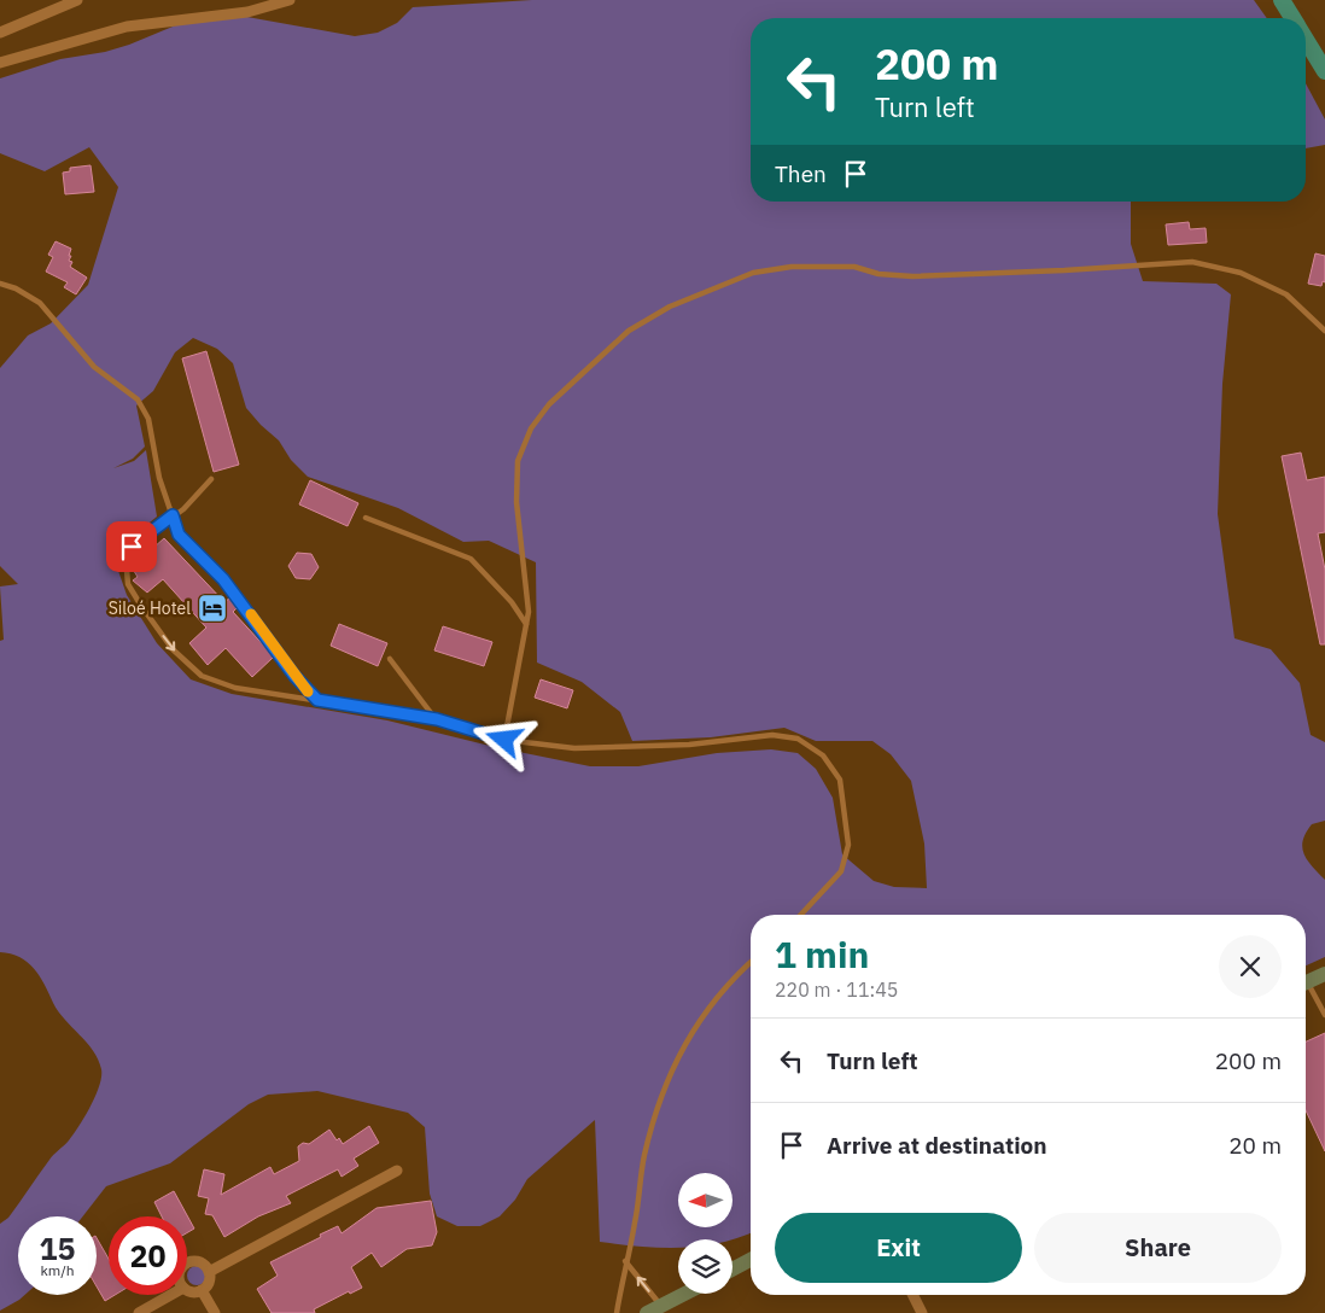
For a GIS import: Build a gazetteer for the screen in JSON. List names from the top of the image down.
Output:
{
  "places": {
    "hotel": ["Siloé Hotel"]
  },
  "north": "left",
  "page": {
    "turn": ["200 m", "Turn left"],
    "then": "Then",
    "heading": ["1 min", "220 m · 11:45"],
    "list": [
      {
        "name": "Turn left",
        "value": "200 m"
      },
      {
        "name": "Arrive at destination",
        "value": "20 m"
      }
    ],
    "buttons": ["Exit", "Share"],
    "speed": "15 km/h",
    "limit": "20"
  }
}
